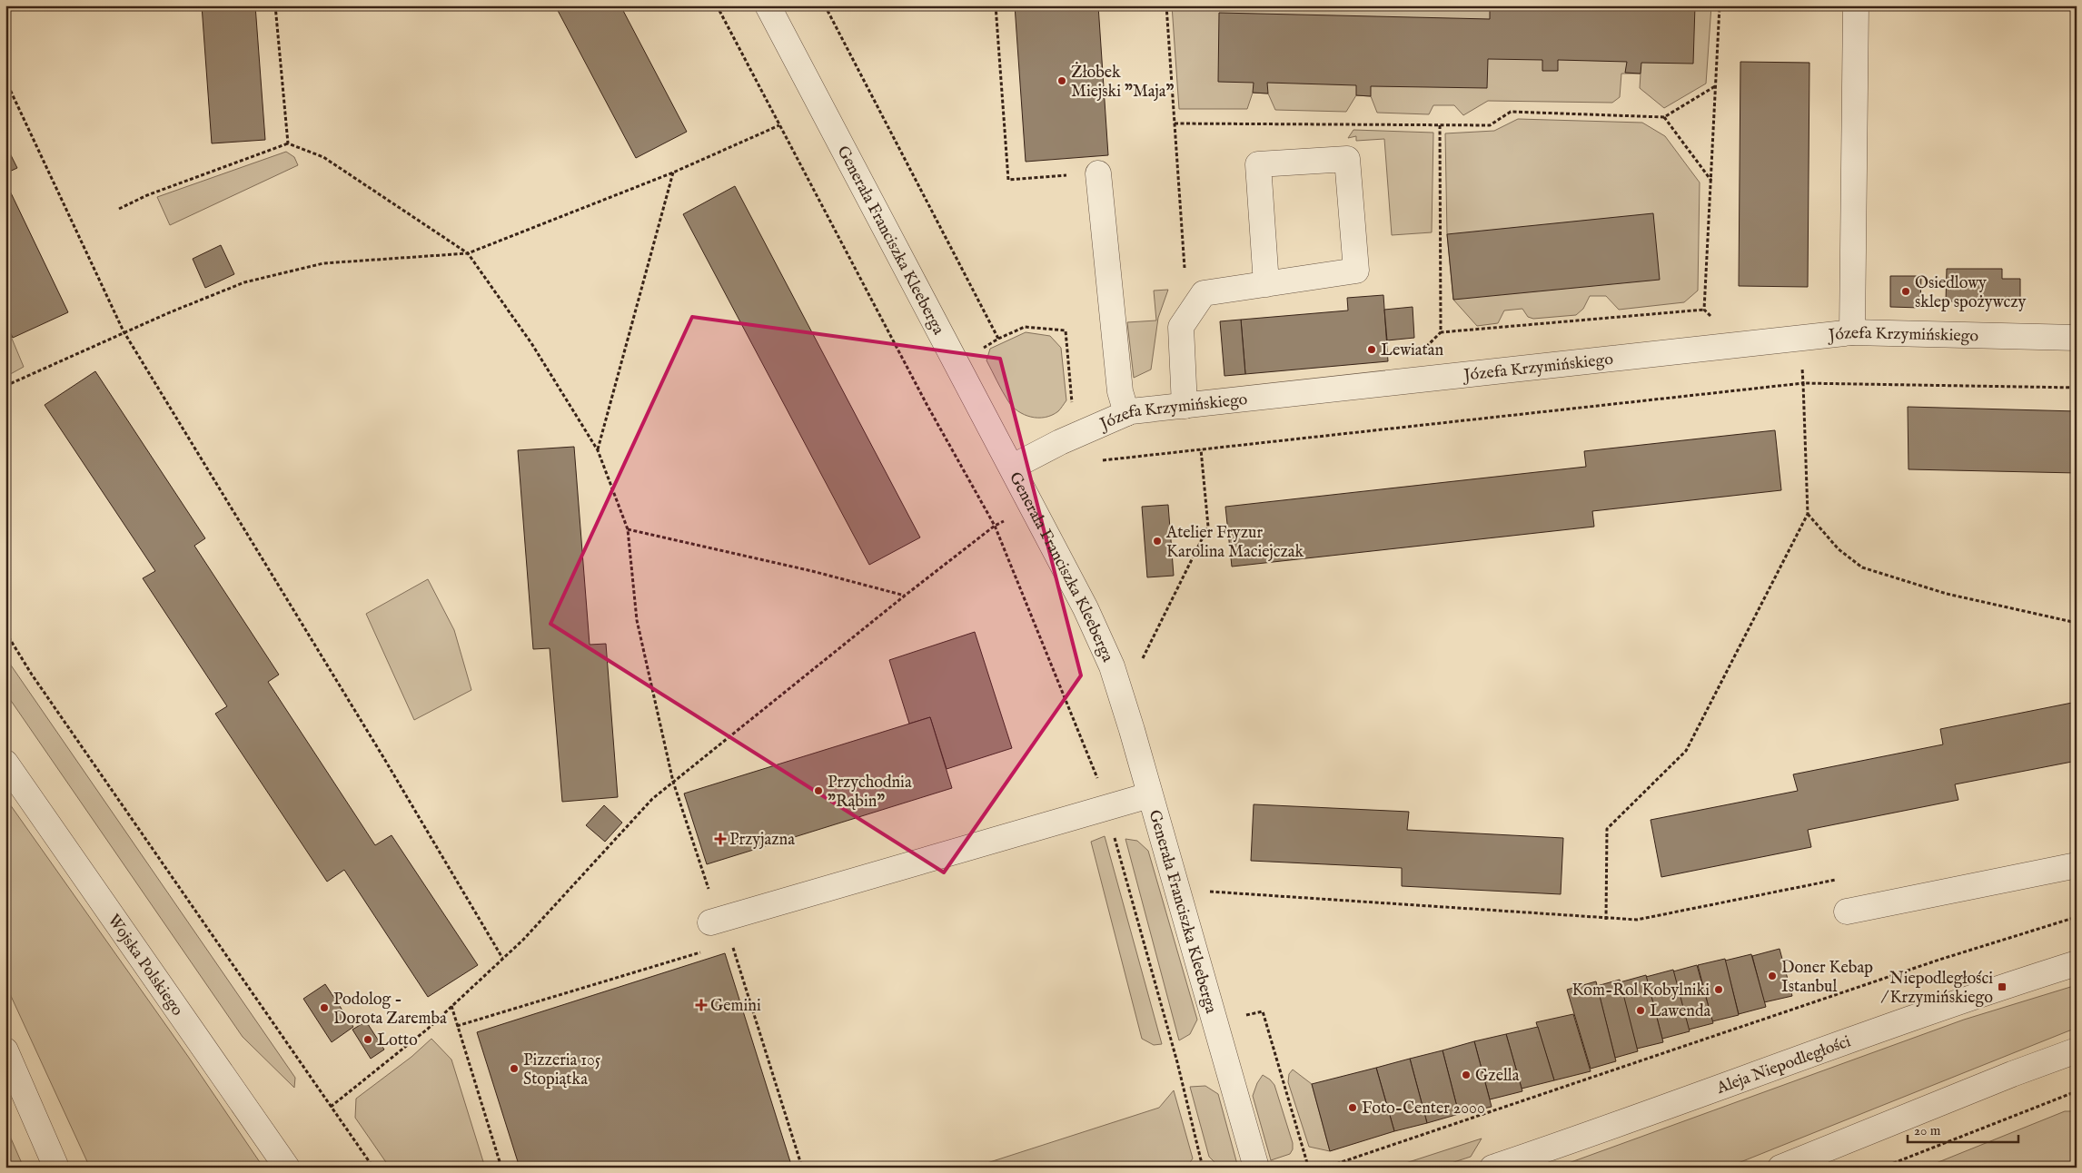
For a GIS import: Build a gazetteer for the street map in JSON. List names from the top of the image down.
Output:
{
  "streets": {
    "street": [
      "Generała Franciszka Kleeberga",
      "Józefa Krzymińskiego",
      "Wojska Polskiego",
      "Aleja Niepodległości"
    ]
  },
  "crossings": [
    ["Generała Franciszka Kleeberga", "Józefa Krzymińskiego"]
  ],
  "places": {
    "other": [
      "Żłobek Miejski \"Maja\"",
      "Osiedlowy sklep spożywczy",
      "Lewiatan",
      "Atelier Fryzur Karolina Maciejczak",
      "Przychodnia \"Rąbin\"",
      "Doner Kebap Istanbul",
      "Kom-Rol Kobylniki",
      "Podolog - Dorota Zaremba",
      "Lawenda",
      "Lotto",
      "Pizzeria 105 Stopiątka",
      "Gzella",
      "Foto-Center 2000"
    ],
    "health": ["Przyjazna", "Gemini"],
    "transit": ["Niepodległości / Krzymińskiego"]
  },
  "scale_bar": "20 m"
}
